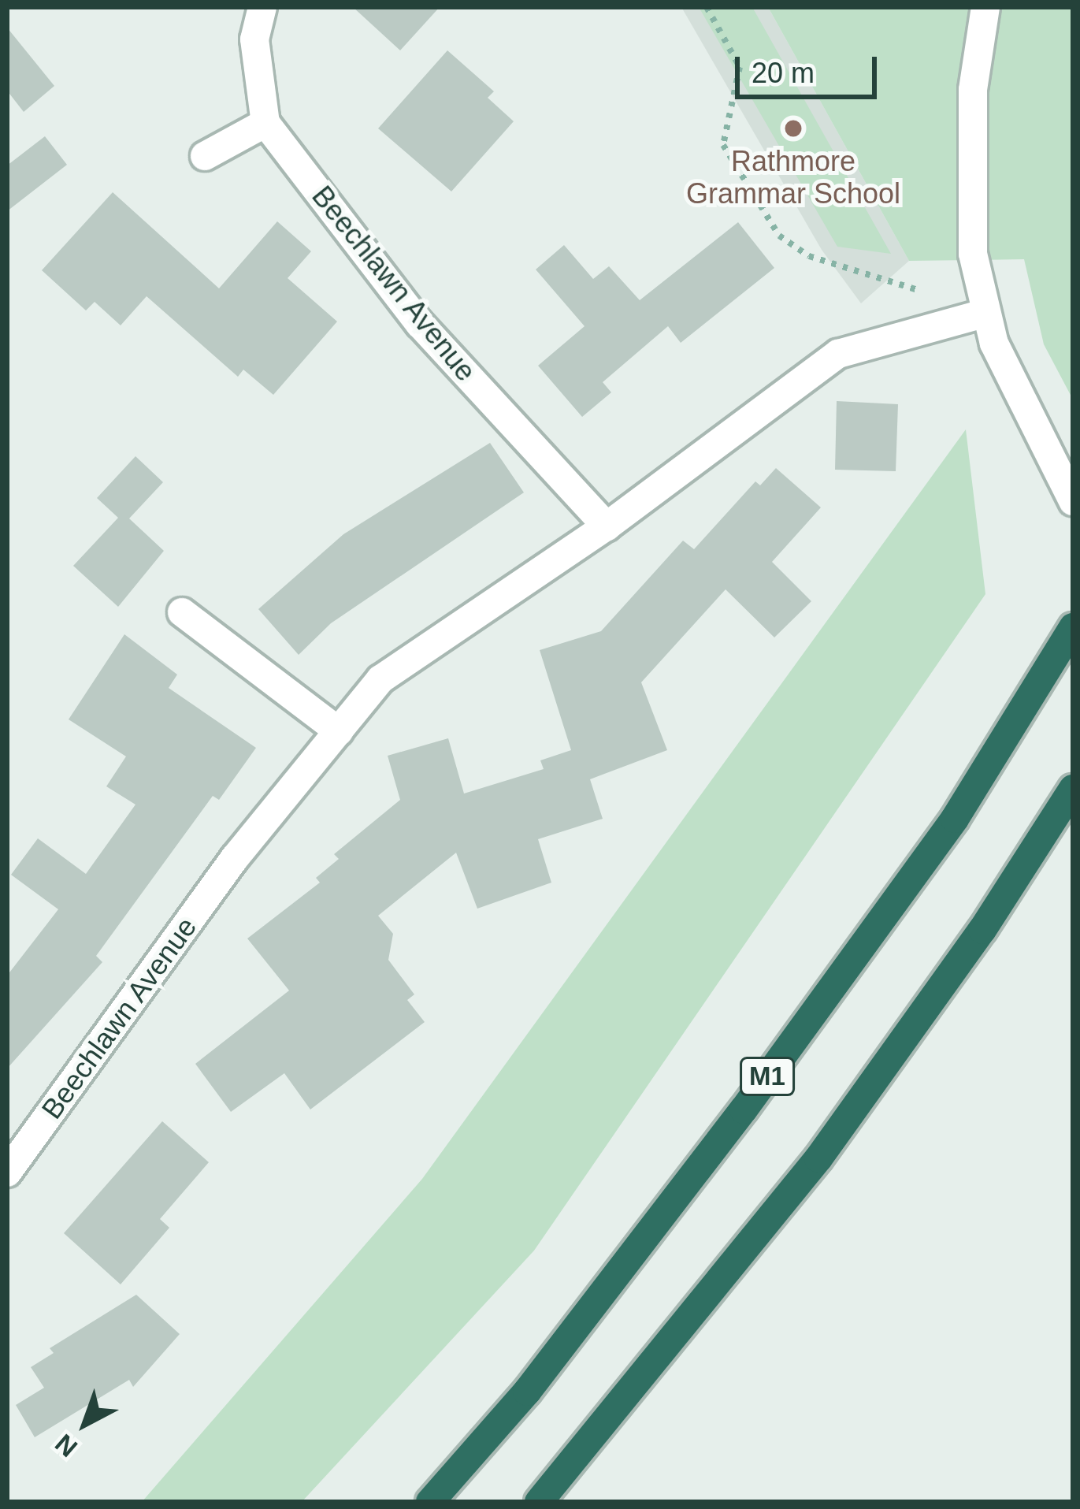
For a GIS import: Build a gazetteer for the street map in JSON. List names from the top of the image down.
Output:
{
  "streets": {
    "highway": ["M1"],
    "street": ["Beechlawn Avenue"]
  },
  "places": ["Rathmore Grammar School"],
  "scale_bar": "20 m",
  "north": "bottom left"
}
